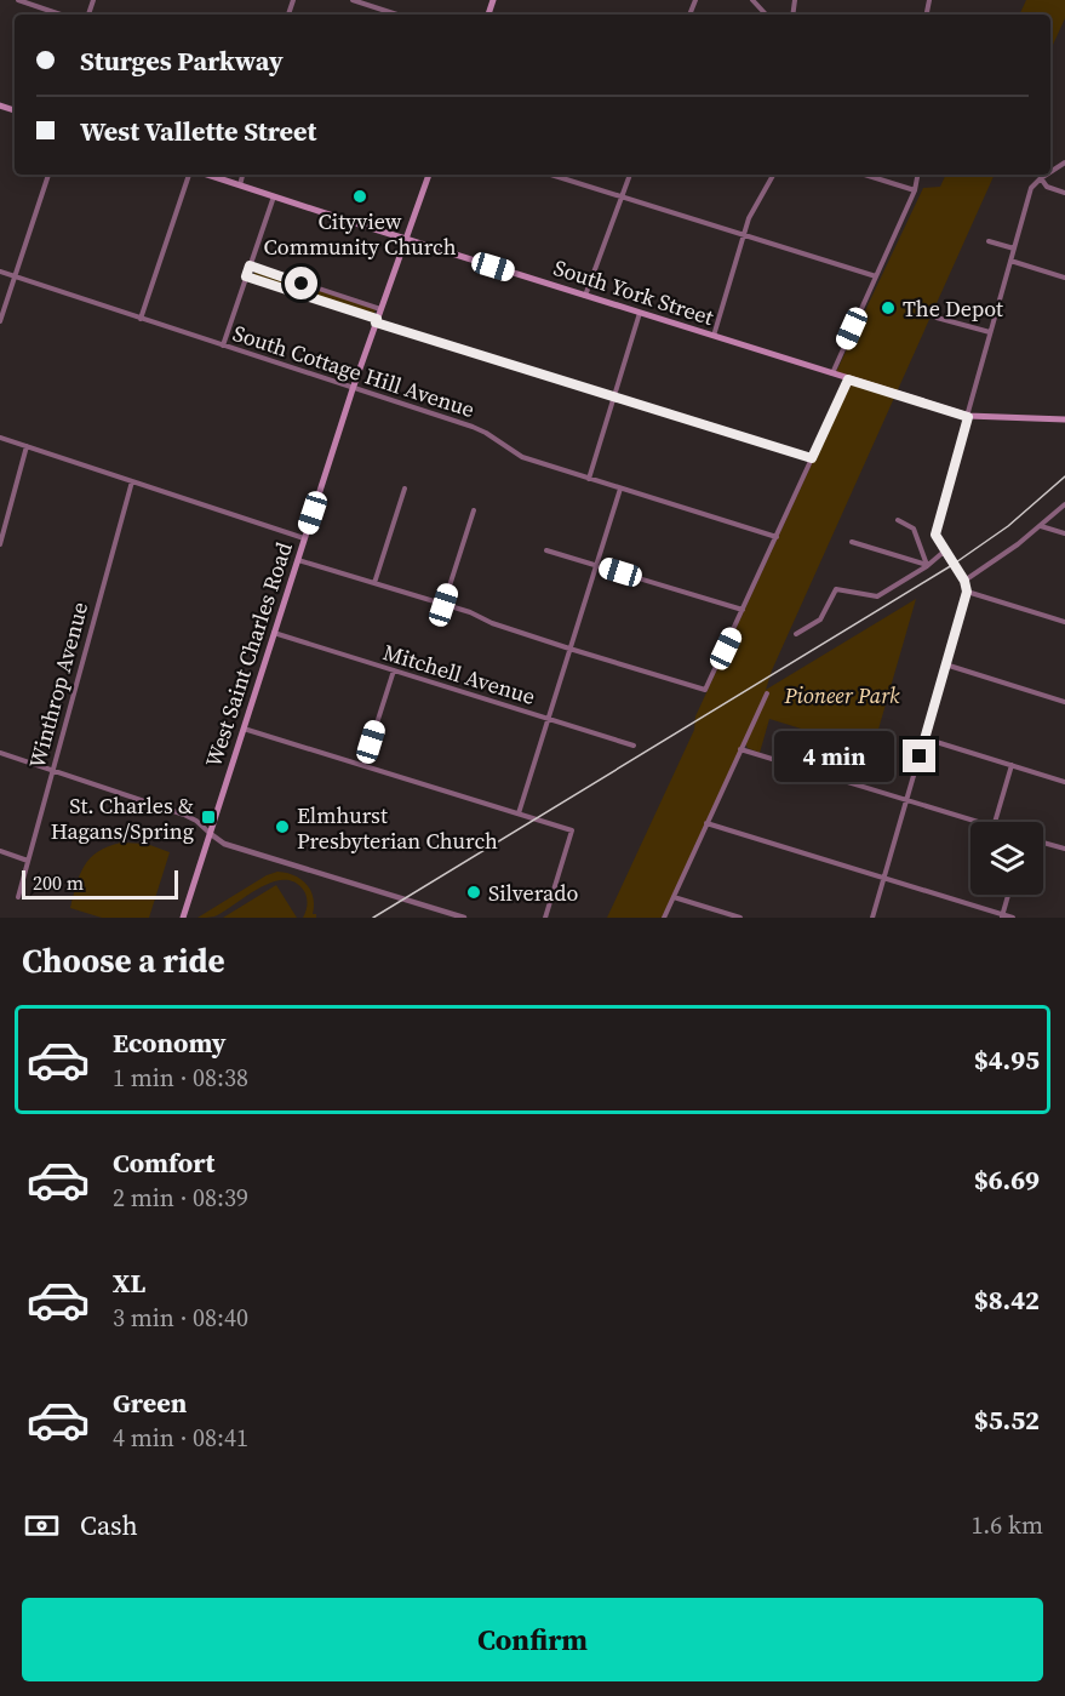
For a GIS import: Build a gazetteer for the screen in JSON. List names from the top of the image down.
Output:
{
  "streets": {
    "main road": ["South York Street", "West Saint Charles Road"],
    "street": ["South Cottage Hill Avenue", "Mitchell Avenue", "Winthrop Avenue"]
  },
  "crossings": [
    ["South York Street", "West Saint Charles Road"],
    ["South Cottage Hill Avenue", "West Saint Charles Road"],
    ["West Saint Charles Road", "Mitchell Avenue"]
  ],
  "parks": ["Pioneer Park"],
  "places": {
    "other": [
      "Cityview Community Church",
      "The Depot",
      "Elmhurst Presbyterian Church",
      "Silverado"
    ],
    "transit": ["St. Charles & Hagans/Spring"]
  },
  "scale_bar": "200 m",
  "page": {
    "banner": ["Sturges Parkway", "West Vallette Street"],
    "bubble": "4 min",
    "scale": "200 m",
    "heading": "Choose a ride",
    "list": [
      {
        "name": "Economy",
        "note": "1 min · 08:38",
        "value": "$4.95"
      },
      {
        "name": "Comfort",
        "note": "2 min · 08:39",
        "value": "$6.69"
      },
      {
        "name": "XL",
        "note": "3 min · 08:40",
        "value": "$8.42"
      },
      {
        "name": "Green",
        "note": "4 min · 08:41",
        "value": "$5.52"
      }
    ],
    "pay": ["Cash", "1.6 km"],
    "buttons": "Confirm"
  }
}
